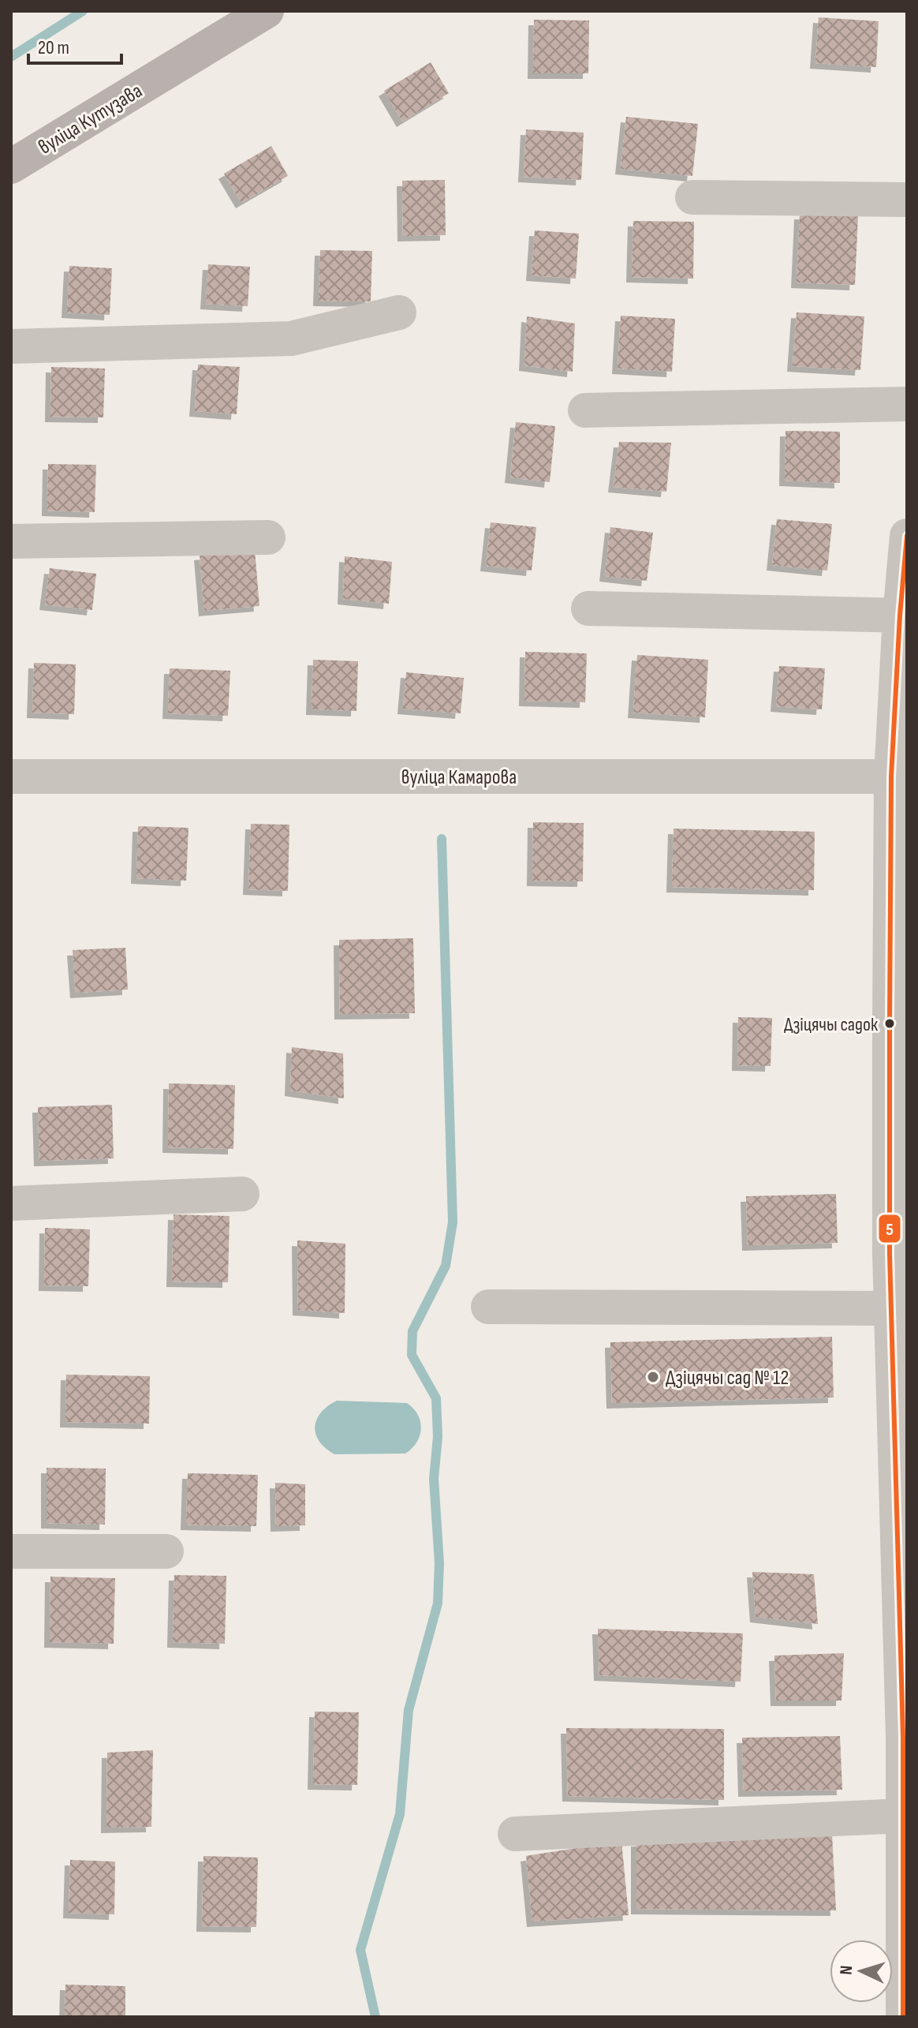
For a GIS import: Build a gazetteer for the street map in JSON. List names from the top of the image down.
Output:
{
  "streets": {
    "main road": ["вуліца Кутузава"],
    "street": ["вуліца Камарова"]
  },
  "places": ["Дзіцячы садок", "Дзіцячы сад № 12"],
  "lines": ["transit line 5"],
  "scale_bar": "20 m",
  "north": "left"
}
